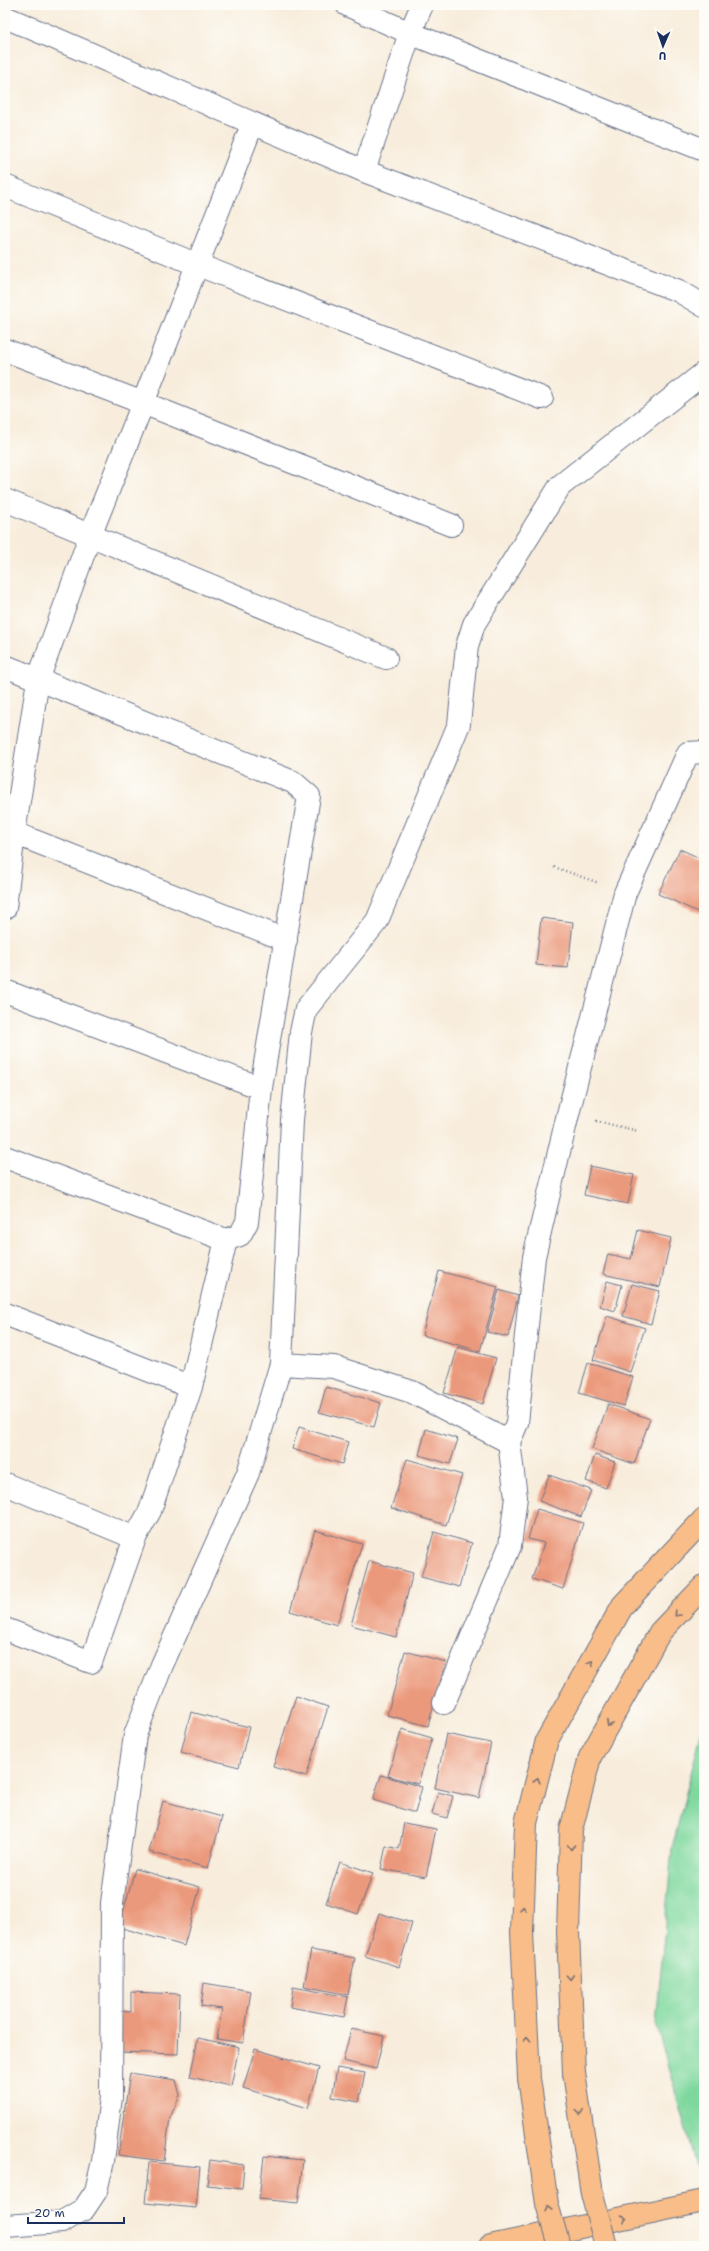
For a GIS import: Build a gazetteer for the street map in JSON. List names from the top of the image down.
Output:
{
  "scale_bar": "20 m",
  "north": "bottom"
}
